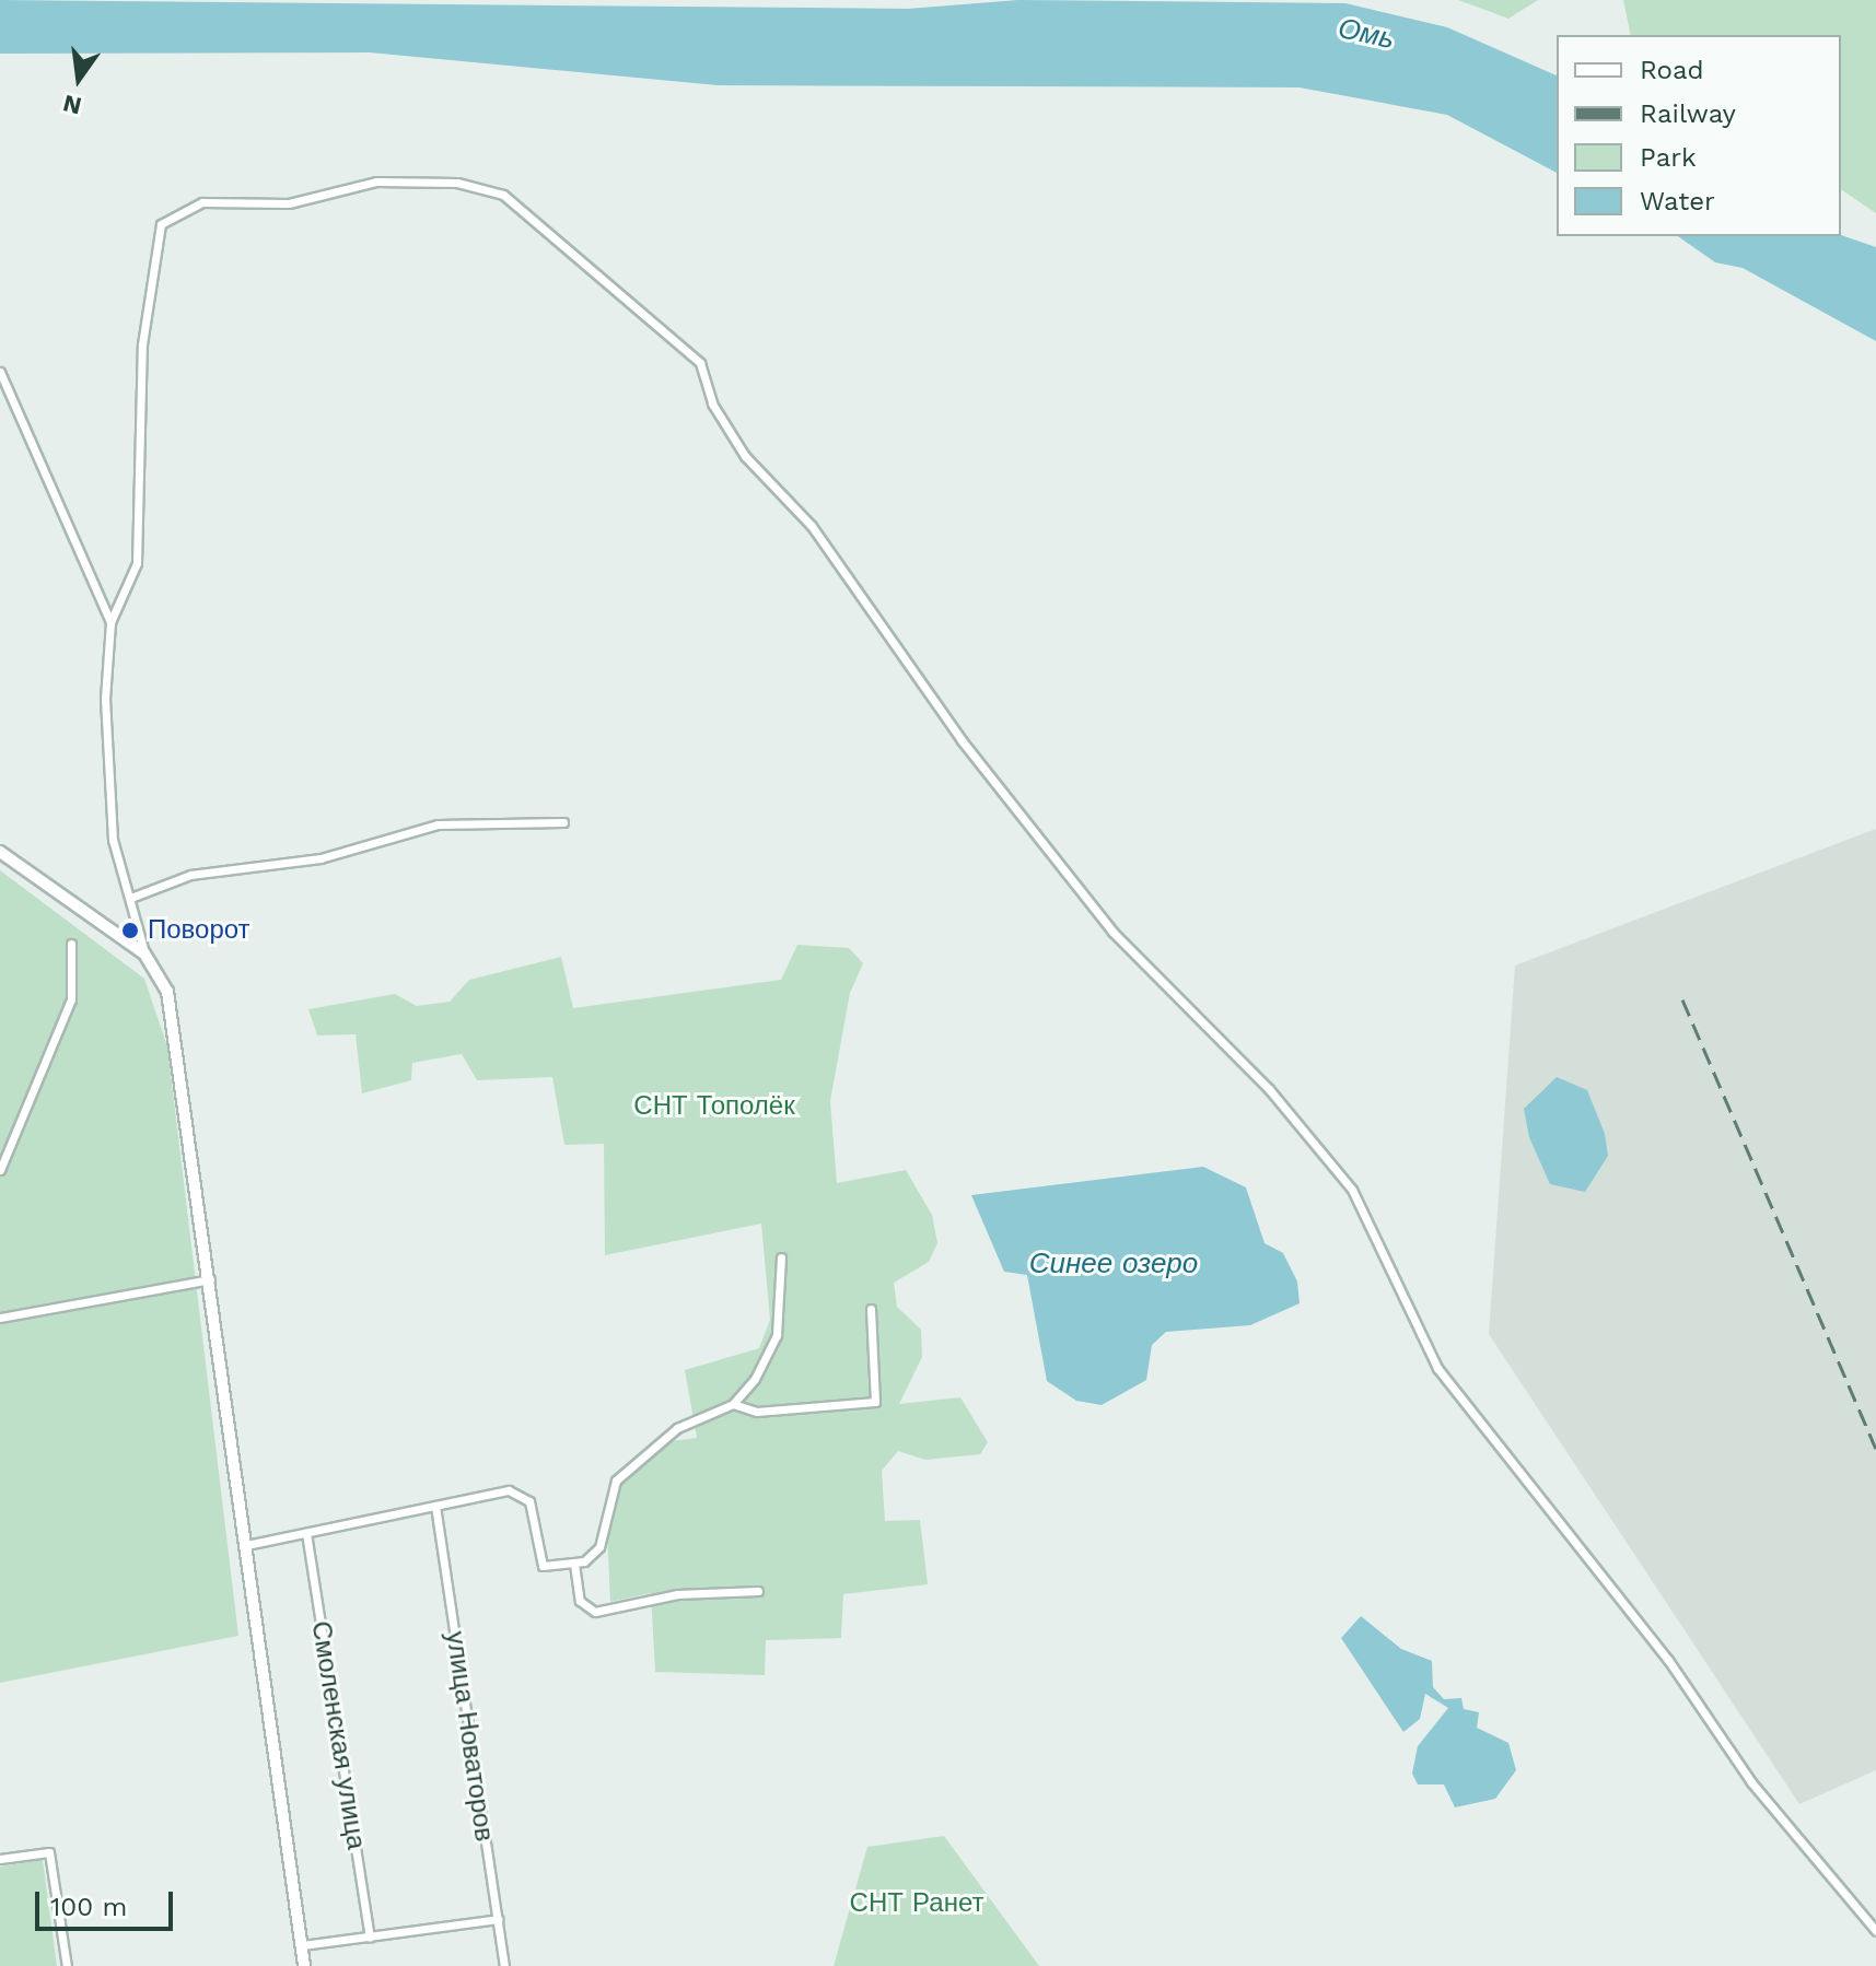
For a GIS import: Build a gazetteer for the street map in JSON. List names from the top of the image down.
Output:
{
  "streets": {
    "street": ["Смоленская улица", "улица Новаторов"]
  },
  "water": ["Омь", "Синее озеро"],
  "parks": ["СНТ Тополёк", "СНТ Ранет"],
  "places": ["Поворот"],
  "legend": [
    "Road",
    "Railway",
    "Park",
    "Water"
  ],
  "scale_bar": "100 m",
  "north": "bottom"
}
